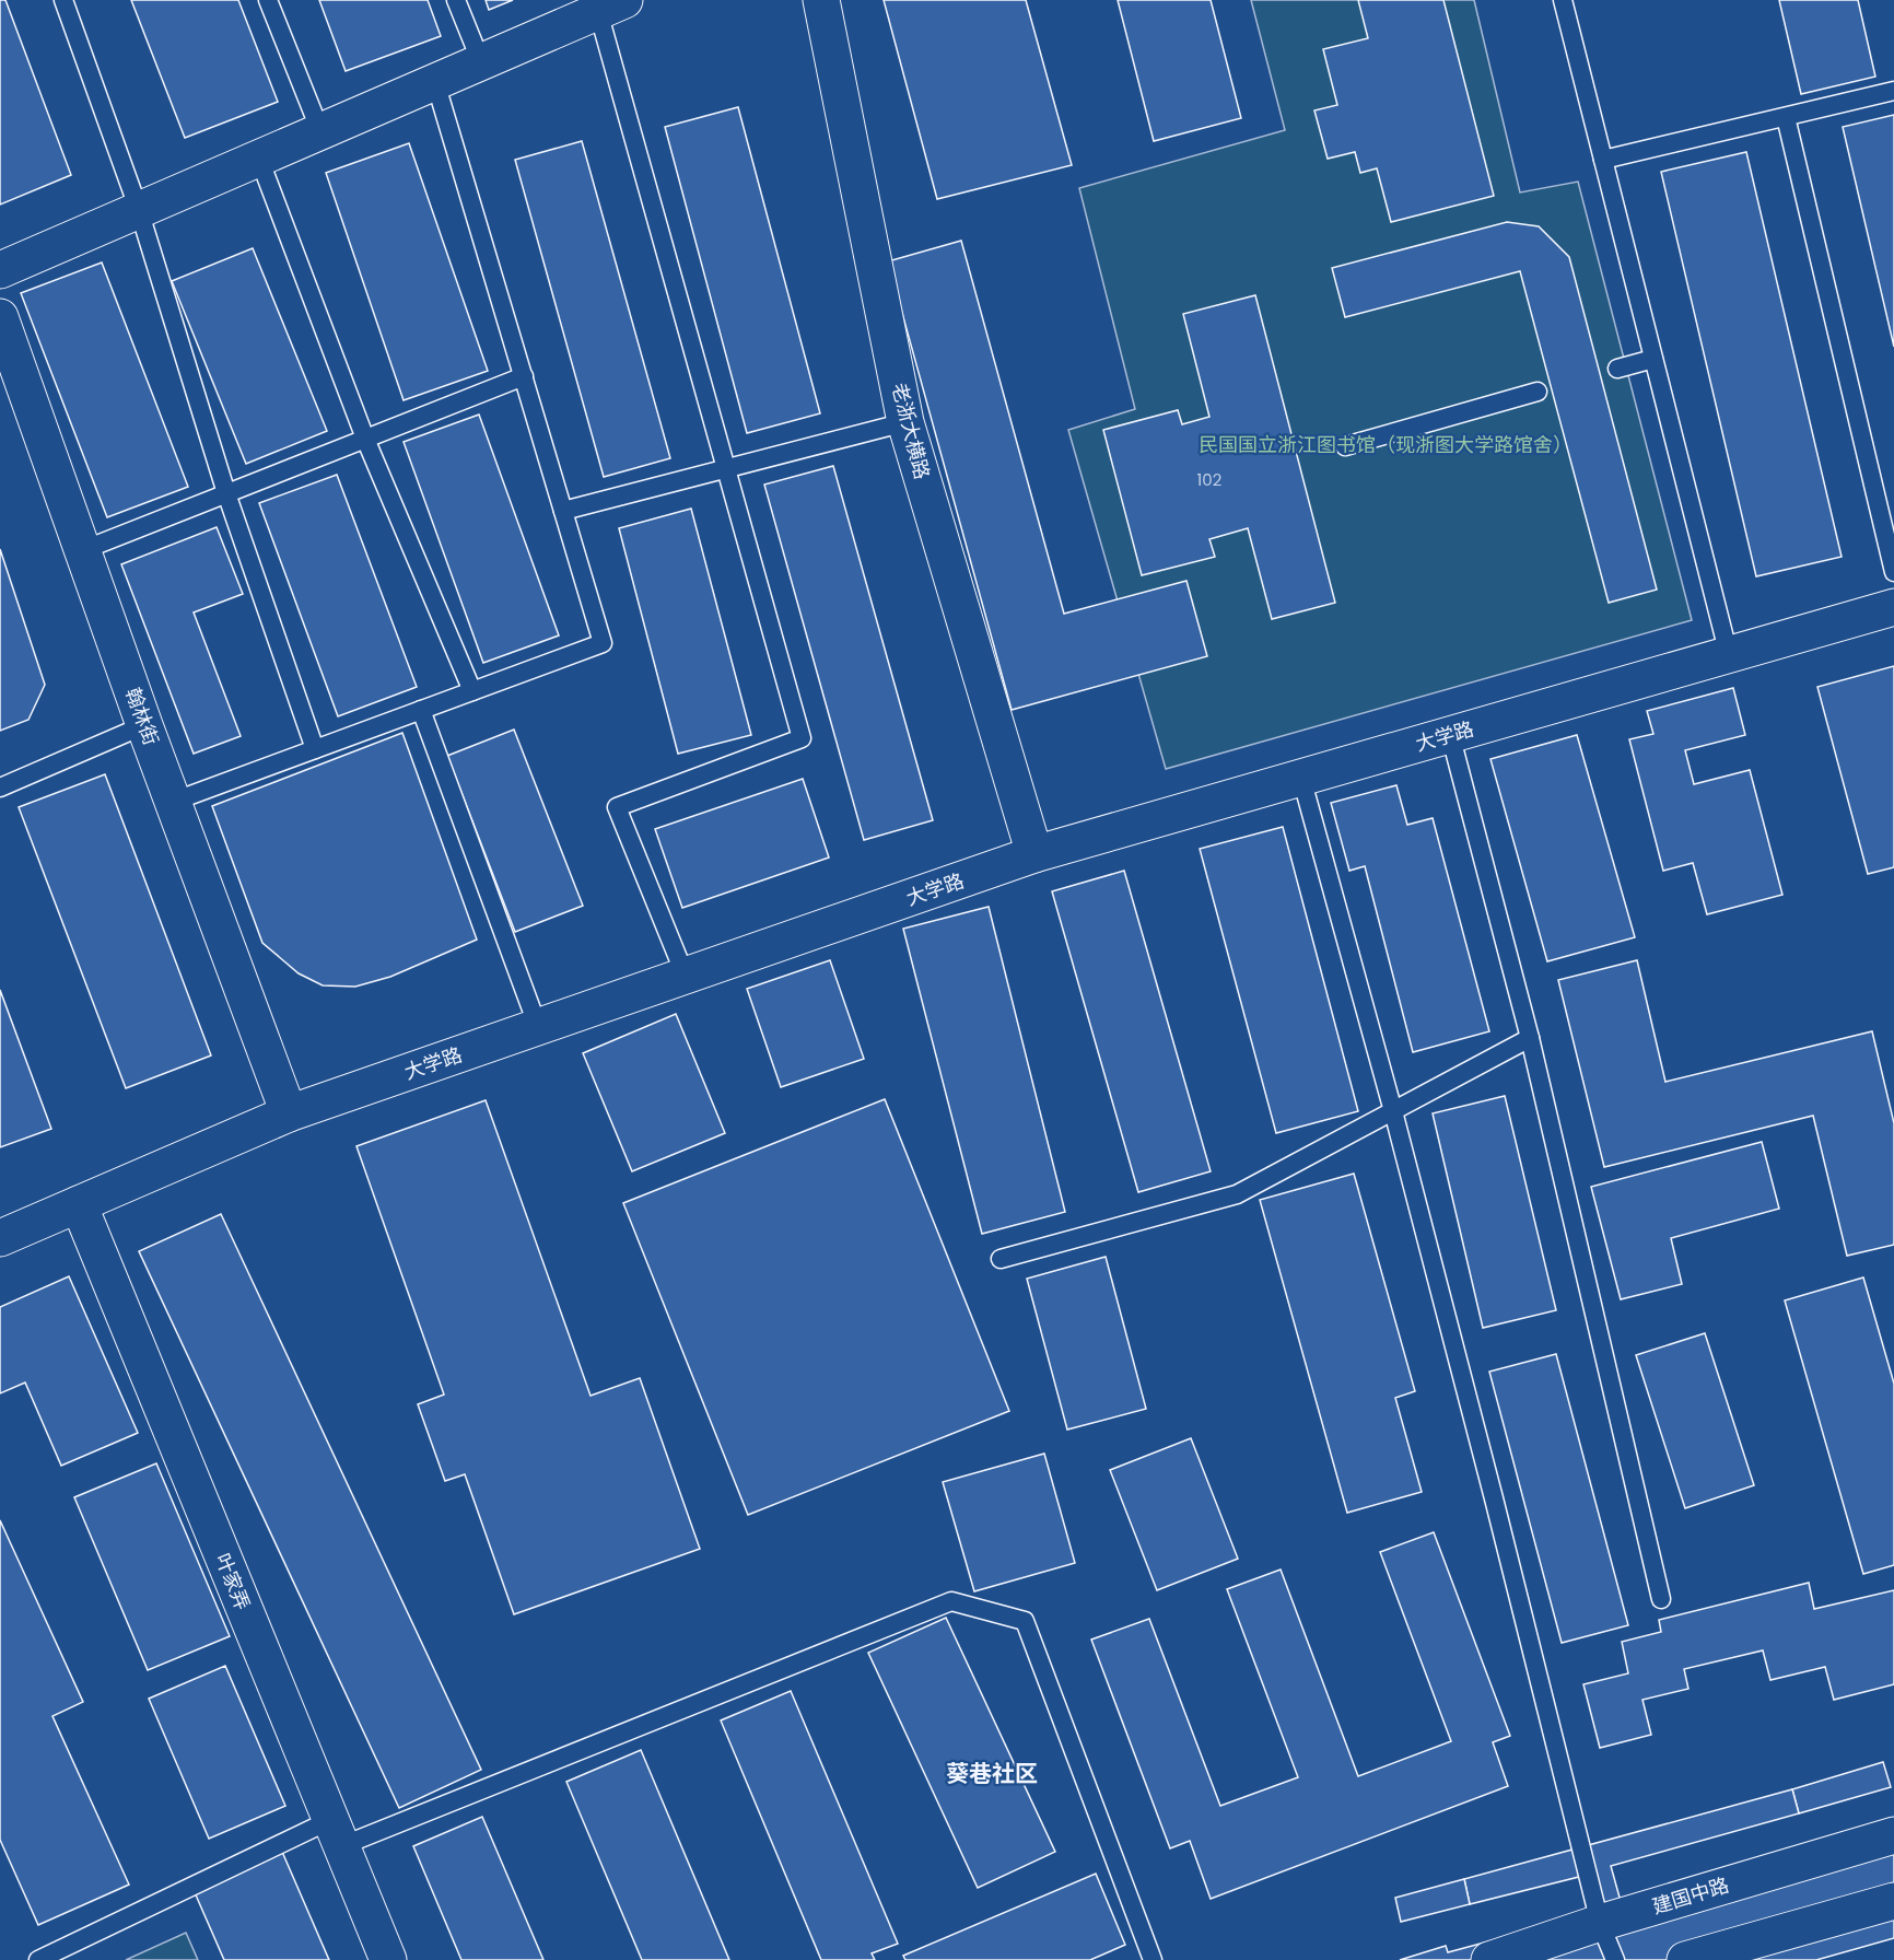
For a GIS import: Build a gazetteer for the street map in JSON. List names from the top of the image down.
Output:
{
  "streets": {
    "street": [
      "老浙大横路",
      "翰林街",
      "大学路",
      "叶家弄",
      "建国中路"
    ]
  },
  "crossings": [
    ["老浙大横路", "大学路"],
    ["翰林街", "大学路"],
    ["大学路", "叶家弄"]
  ],
  "districts": ["葵巷社区"],
  "parks": ["民国国立浙江图书馆（现浙图大学路馆舍）"],
  "house_numbers": ["102"]
}
